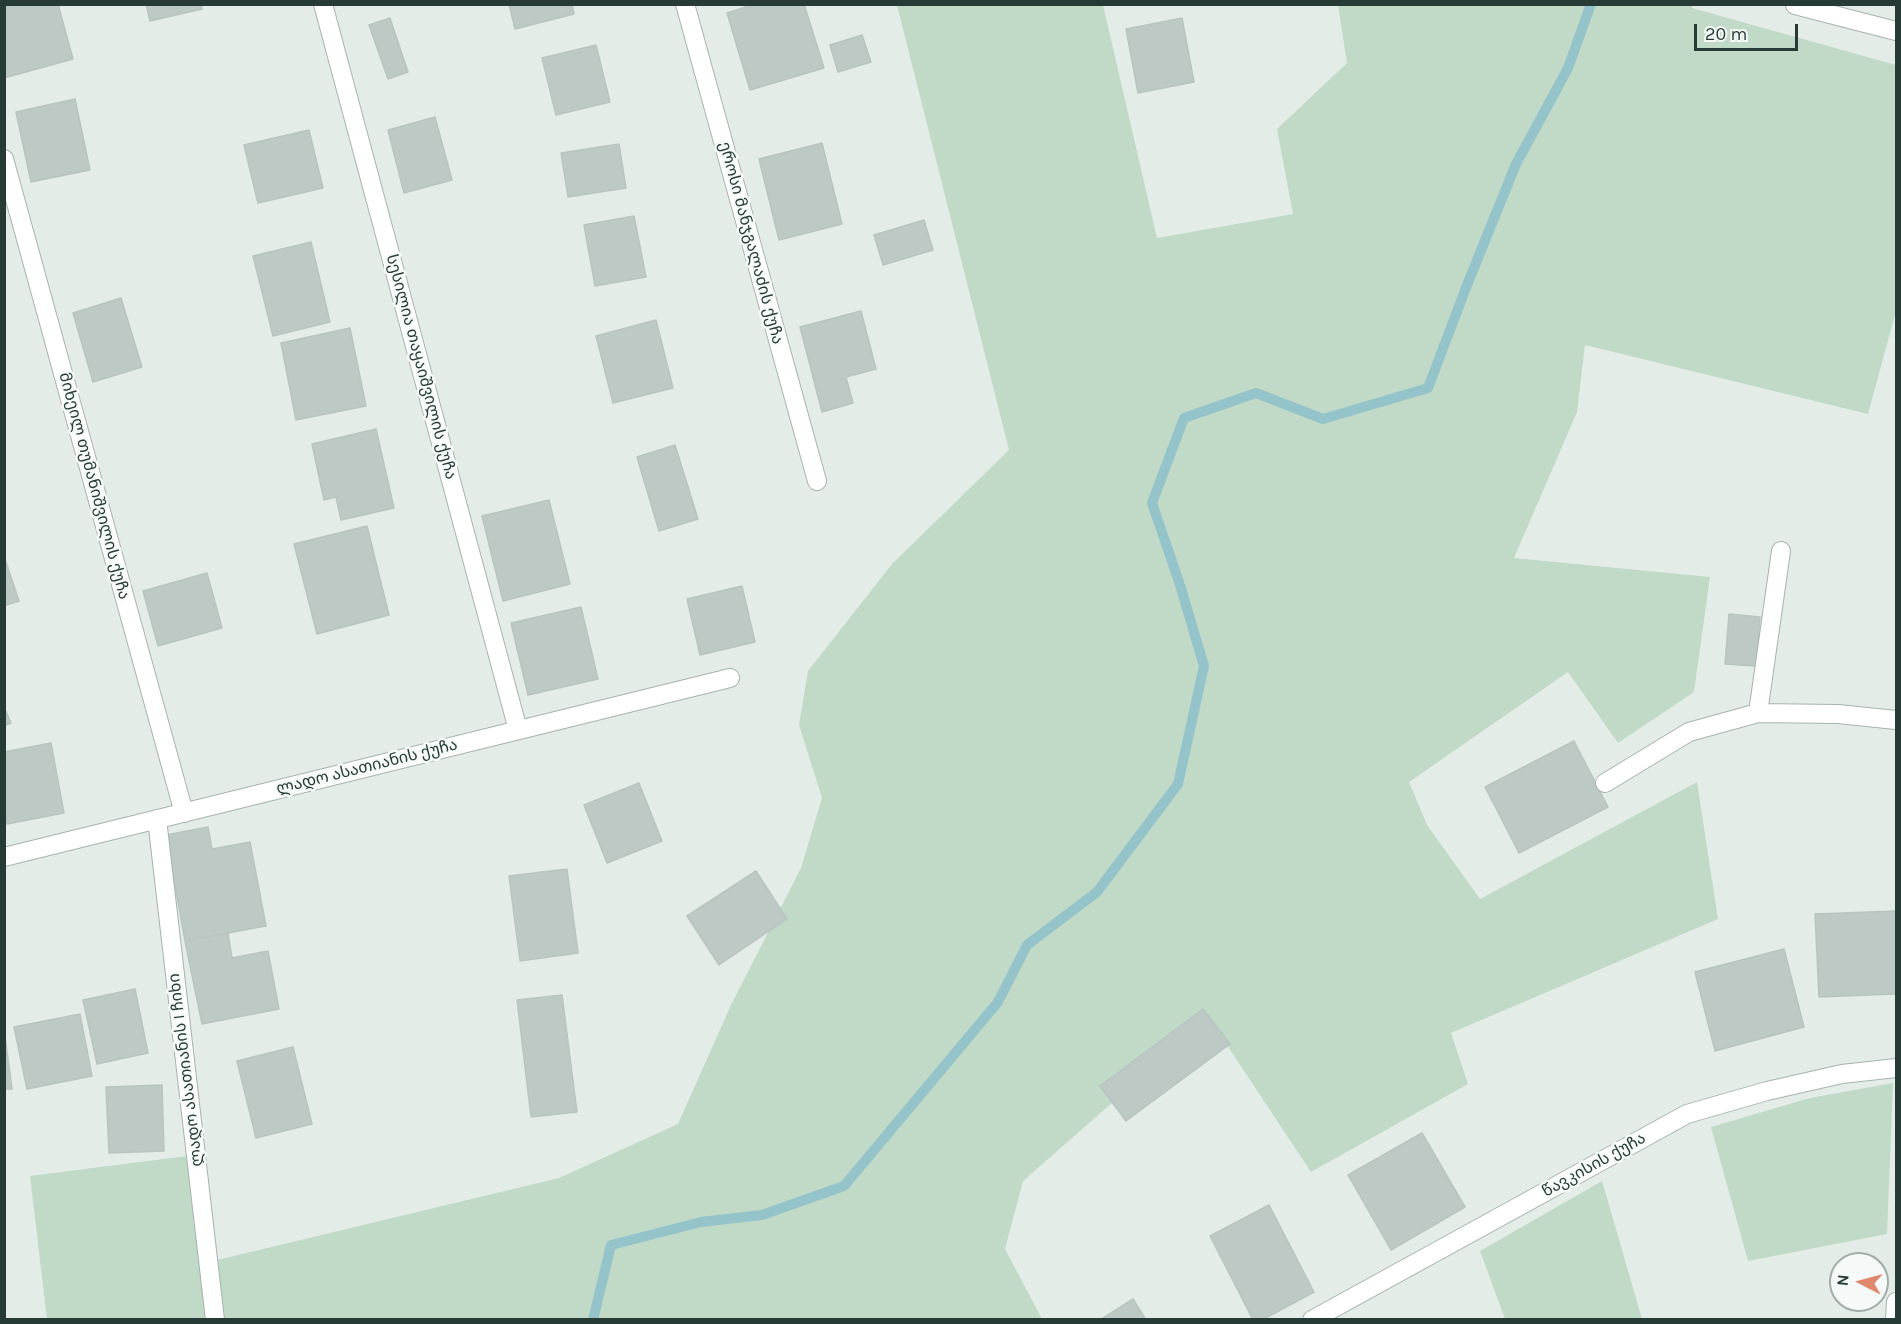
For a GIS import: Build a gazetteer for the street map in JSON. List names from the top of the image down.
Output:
{
  "streets": {
    "street": [
      "ეროსი მანჯგალაძის ქუჩა",
      "სესილია თაყაიშვილის ქუჩა",
      "მიხეილ თუმანიშვილის ქუჩა",
      "ლადო ასათიანის ქუჩა",
      "ლადო ასათიანის I ჩიხი",
      "წავკისის ქუჩა"
    ]
  },
  "crossings": [
    ["სესილია თაყაიშვილის ქუჩა", "ლადო ასათიანის ქუჩა"],
    ["მიხეილ თუმანიშვილის ქუჩა", "ლადო ასათიანის ქუჩა"],
    ["ლადო ასათიანის ქუჩა", "ლადო ასათიანის I ჩიხი"]
  ],
  "scale_bar": "20 m",
  "north": "left"
}
